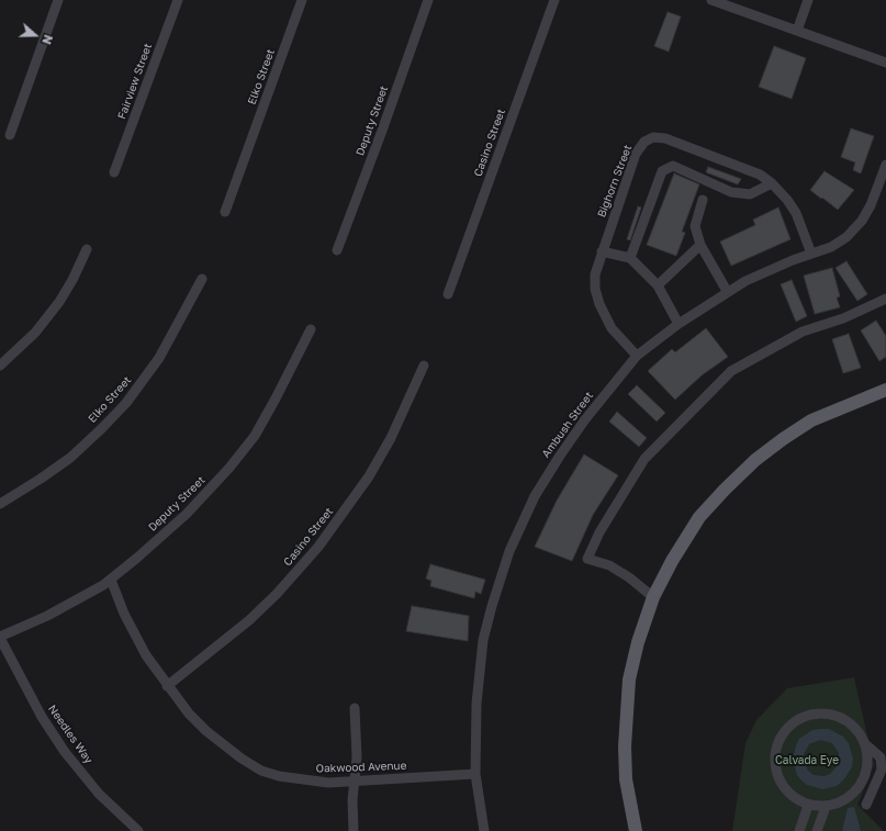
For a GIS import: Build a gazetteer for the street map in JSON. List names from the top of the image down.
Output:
{
  "streets": {
    "street": [
      "Elko Street",
      "Fairview Street",
      "Deputy Street",
      "Casino Street",
      "Bighorn Street",
      "Ambush Street",
      "Needles Way",
      "Oakwood Avenue"
    ]
  },
  "crossings": [
    ["Deputy Street", "Needles Way"],
    ["Deputy Street", "Oakwood Avenue"],
    ["Casino Street", "Oakwood Avenue"],
    ["Bighorn Street", "Ambush Street"],
    ["Ambush Street", "Oakwood Avenue"]
  ],
  "parks": ["Calvada Eye"],
  "north": "right"
}
